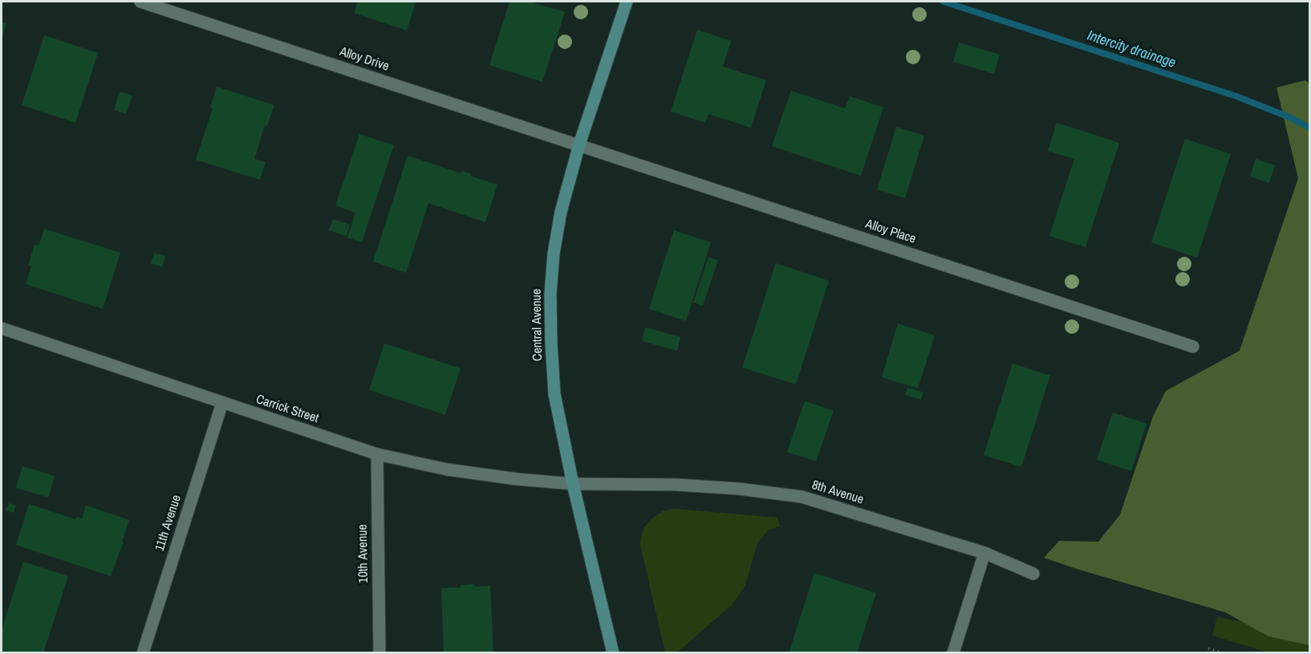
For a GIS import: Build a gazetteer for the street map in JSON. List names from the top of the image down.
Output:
{
  "streets": {
    "main road": ["Central Avenue"],
    "street": [
      "Alloy Drive",
      "Alloy Place",
      "Carrick Street",
      "8th Avenue",
      "11th Avenue",
      "10th Avenue"
    ]
  },
  "crossings": [
    ["Alloy Drive", "Alloy Place"],
    ["Alloy Drive", "Central Avenue"],
    ["Alloy Place", "Central Avenue"],
    ["Central Avenue", "Carrick Street"],
    ["Central Avenue", "8th Avenue"],
    ["Carrick Street", "8th Avenue"],
    ["Carrick Street", "11th Avenue"],
    ["Carrick Street", "10th Avenue"]
  ],
  "water": ["Intercity drainage"]
}
